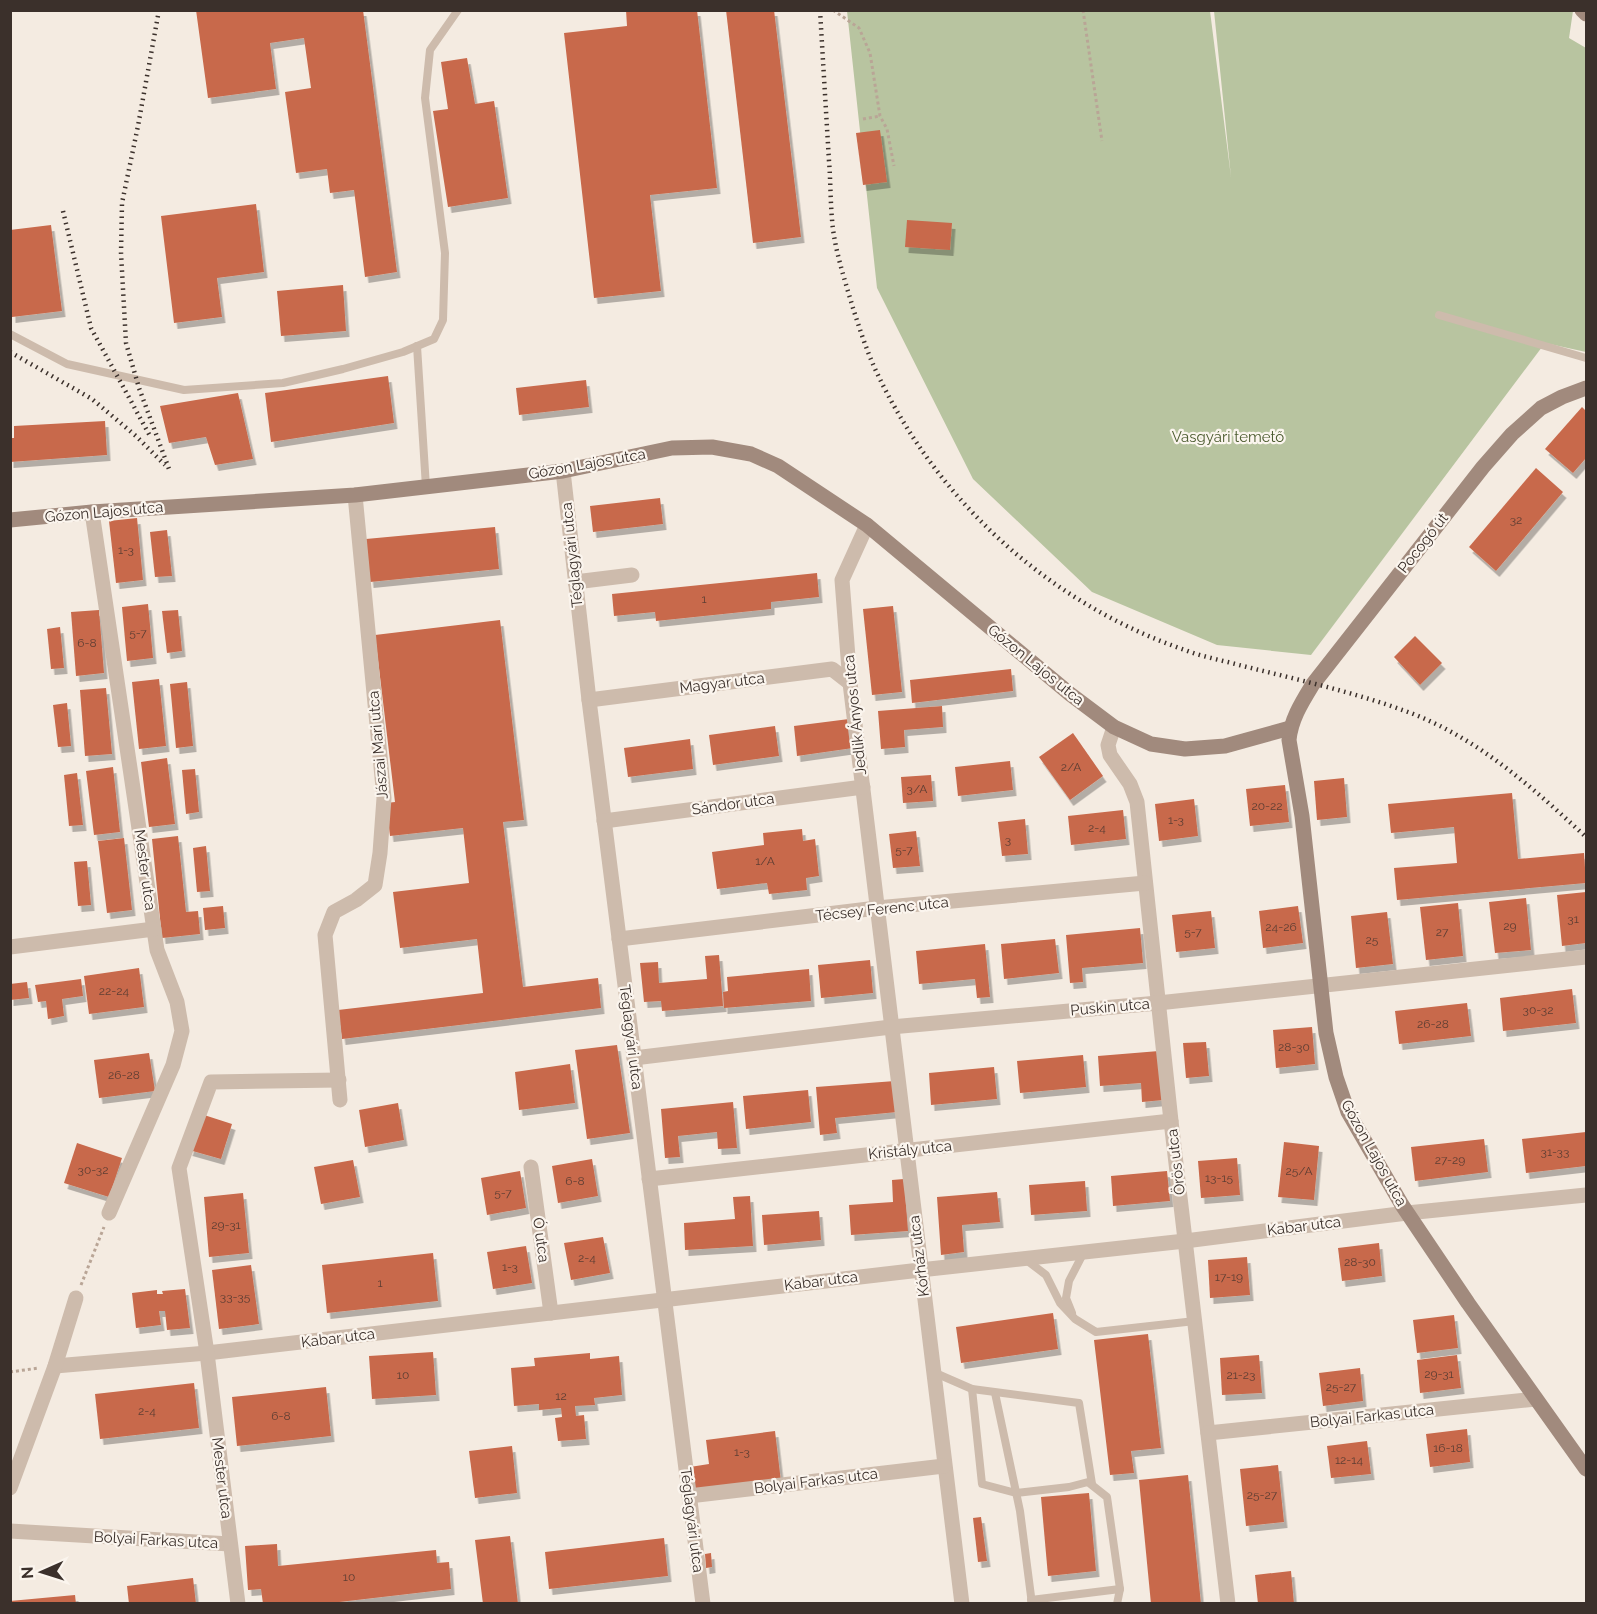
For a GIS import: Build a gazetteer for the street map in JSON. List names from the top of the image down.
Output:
{
  "streets": {
    "street": [
      "Gózon Lajos utca",
      "Pocogó út",
      "Téglagyári utca",
      "Magyar utca",
      "Jedlik Ányos utca",
      "Jászai Mari utca",
      "Sándor utca",
      "Mester utca",
      "Técsey Ferenc utca",
      "Puskin utca",
      "Kristály utca",
      "Örös utca",
      "Kabar utca",
      "Ó utca",
      "Kórház utca",
      "Bolyai Farkas utca"
    ]
  },
  "crossings": [
    ["Gózon Lajos utca", "Pocogó út"],
    ["Gózon Lajos utca", "Téglagyári utca"],
    ["Gózon Lajos utca", "Jedlik Ányos utca"],
    ["Gózon Lajos utca", "Jászai Mari utca"],
    ["Gózon Lajos utca", "Mester utca"],
    ["Gózon Lajos utca", "Puskin utca"],
    ["Gózon Lajos utca", "Örös utca"],
    ["Gózon Lajos utca", "Kabar utca"],
    ["Gózon Lajos utca", "Bolyai Farkas utca"],
    ["Téglagyári utca", "Magyar utca"],
    ["Téglagyári utca", "Sándor utca"],
    ["Téglagyári utca", "Técsey Ferenc utca"],
    ["Téglagyári utca", "Puskin utca"],
    ["Téglagyári utca", "Kristály utca"],
    ["Téglagyári utca", "Kabar utca"],
    ["Téglagyári utca", "Bolyai Farkas utca"],
    ["Magyar utca", "Jedlik Ányos utca"],
    ["Jedlik Ányos utca", "Sándor utca"],
    ["Jedlik Ányos utca", "Técsey Ferenc utca"],
    ["Jedlik Ányos utca", "Kórház utca"],
    ["Jászai Mari utca", "Mester utca"],
    ["Mester utca", "Kabar utca"],
    ["Mester utca", "Bolyai Farkas utca"],
    ["Técsey Ferenc utca", "Örös utca"],
    ["Técsey Ferenc utca", "Kórház utca"],
    ["Puskin utca", "Örös utca"],
    ["Puskin utca", "Kórház utca"],
    ["Kristály utca", "Örös utca"],
    ["Kristály utca", "Kórház utca"],
    ["Örös utca", "Kabar utca"],
    ["Örös utca", "Bolyai Farkas utca"],
    ["Kabar utca", "Ó utca"],
    ["Kabar utca", "Kórház utca"],
    ["Kórház utca", "Bolyai Farkas utca"]
  ],
  "parks": ["Vasgyári temető"],
  "house_numbers": [
    "32",
    "1-3",
    "1",
    "5-7",
    "6-8",
    "2/A",
    "3/A",
    "20-22",
    "1-3",
    "2-4",
    "3",
    "5-7",
    "1/A",
    "31",
    "29",
    "24-26",
    "5-7",
    "27",
    "25",
    "22-24",
    "30-32",
    "26-28",
    "28-30",
    "26-28",
    "31-33",
    "27-29",
    "30-32",
    "25/A",
    "13-15",
    "6-8",
    "5-7",
    "29-31",
    "2-4",
    "28-30",
    "1-3",
    "17-19",
    "1",
    "33-35",
    "29-31",
    "10",
    "21-23",
    "25-27",
    "12",
    "2-4",
    "6-8",
    "16-18",
    "1-3",
    "12-14",
    "25-27",
    "10"
  ],
  "north": "left"
}
